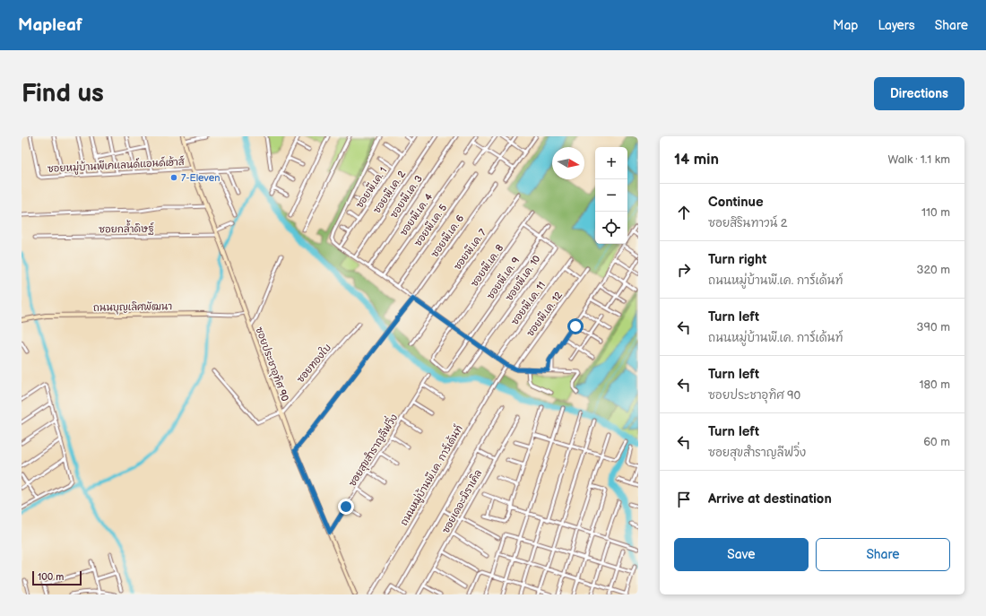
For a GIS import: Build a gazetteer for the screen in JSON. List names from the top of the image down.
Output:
{
  "streets": {
    "street": [
      "ซอยหมู่บ้านพีเคแลนด์แอนด์เฮ้าส์",
      "ซอยพี.เค. 1",
      "ซอยพี.เค. 2",
      "ซอยพี.เค. 3",
      "ซอยพี.เค. 4",
      "ซอยพี.เค. 5",
      "ซอยกล้ำดิษฐ์",
      "ซอยพี.เค. 6",
      "ซอยพี.เค. 7",
      "ซอยพี.เค. 8",
      "ซอยพี.เค. 9",
      "ซอยพี.เค. 10",
      "ซอยพี.เค. 11",
      "ถนนบุญเลิศพัฒนา",
      "ซอยพี.เค. 12",
      "ซอยทองใบ",
      "ซอยประชาอุทิศ 90",
      "ซอยสุขสำราญลีฟวิ่ง",
      "ถนนหมู่บ้านพี.เค. การ์เด้นท์",
      "ซอยเดอะมิราเคิล"
    ]
  },
  "crossings": [
    ["ซอยหมู่บ้านพีเคแลนด์แอนด์เฮ้าส์", "ซอยประชาอุทิศ 90"],
    ["ซอยกล้ำดิษฐ์", "ซอยประชาอุทิศ 90"],
    ["ซอยพี.เค. 8", "ซอยพี.เค. 9"],
    ["ซอยพี.เค. 8", "ซอยพี.เค. 10"],
    ["ซอยพี.เค. 9", "ซอยพี.เค. 10"],
    ["ถนนบุญเลิศพัฒนา", "ซอยประชาอุทิศ 90"],
    ["ซอยทองใบ", "ซอยประชาอุทิศ 90"],
    ["ซอยประชาอุทิศ 90", "ซอยสุขสำราญลีฟวิ่ง"]
  ],
  "places": ["7-Eleven"],
  "scale_bar": "100 m",
  "north": "right",
  "page": {
    "header": "Mapleaf",
    "nav": ["Map", "Layers", "Share"],
    "buttons": [
      "Directions",
      ["Save", "Share"]
    ],
    "title": "Find us",
    "heading": ["14 min", "Walk · 1.1 km"],
    "map_buttons": ["+", "−"],
    "list": [
      ["Continue", "ซอยสิรินทาวน์ 2", "110 m"],
      ["Turn right", "ถนนหมู่บ้านพี.เค. การ์เด้นท์", "320 m"],
      ["Turn left", "ถนนหมู่บ้านพี.เค. การ์เด้นท์", "390 m"],
      ["Turn left", "ซอยประชาอุทิศ 90", "180 m"],
      ["Turn left", "ซอยสุขสำราญลีฟวิ่ง", "60 m"],
      "Arrive at destination"
    ],
    "scale": "100 m"
  }
}
